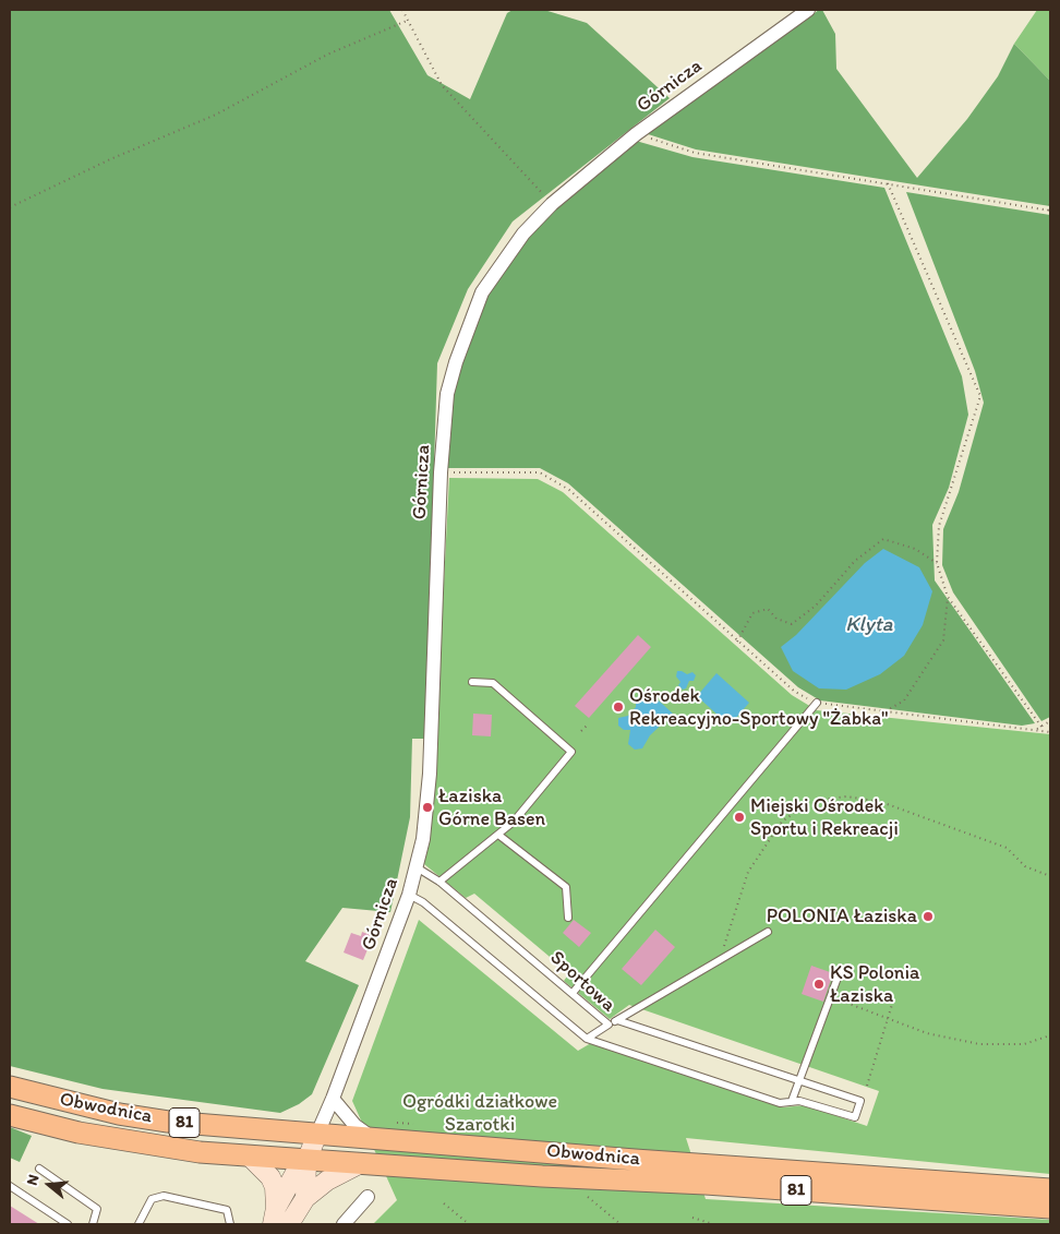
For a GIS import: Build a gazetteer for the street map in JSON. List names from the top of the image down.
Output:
{
  "streets": {
    "main road": ["Obwodnica", "81"],
    "street": ["Górnicza"],
    "lane": ["Sportowa"]
  },
  "crossings": [
    ["Górnicza", "Sportowa"],
    ["Górnicza", "Obwodnica"]
  ],
  "water": ["Klyta"],
  "parks": ["Ogródki działkowe Szarotki"],
  "places": [
    "Ośrodek Rekreacyjno-Sportowy \"Żabka\"",
    "Łaziska Górne Basen",
    "Miejski Ośrodek Sportu i Rekreacji",
    "POLONIA Łaziska",
    "KS Polonia Łaziska"
  ],
  "north": "left"
}
